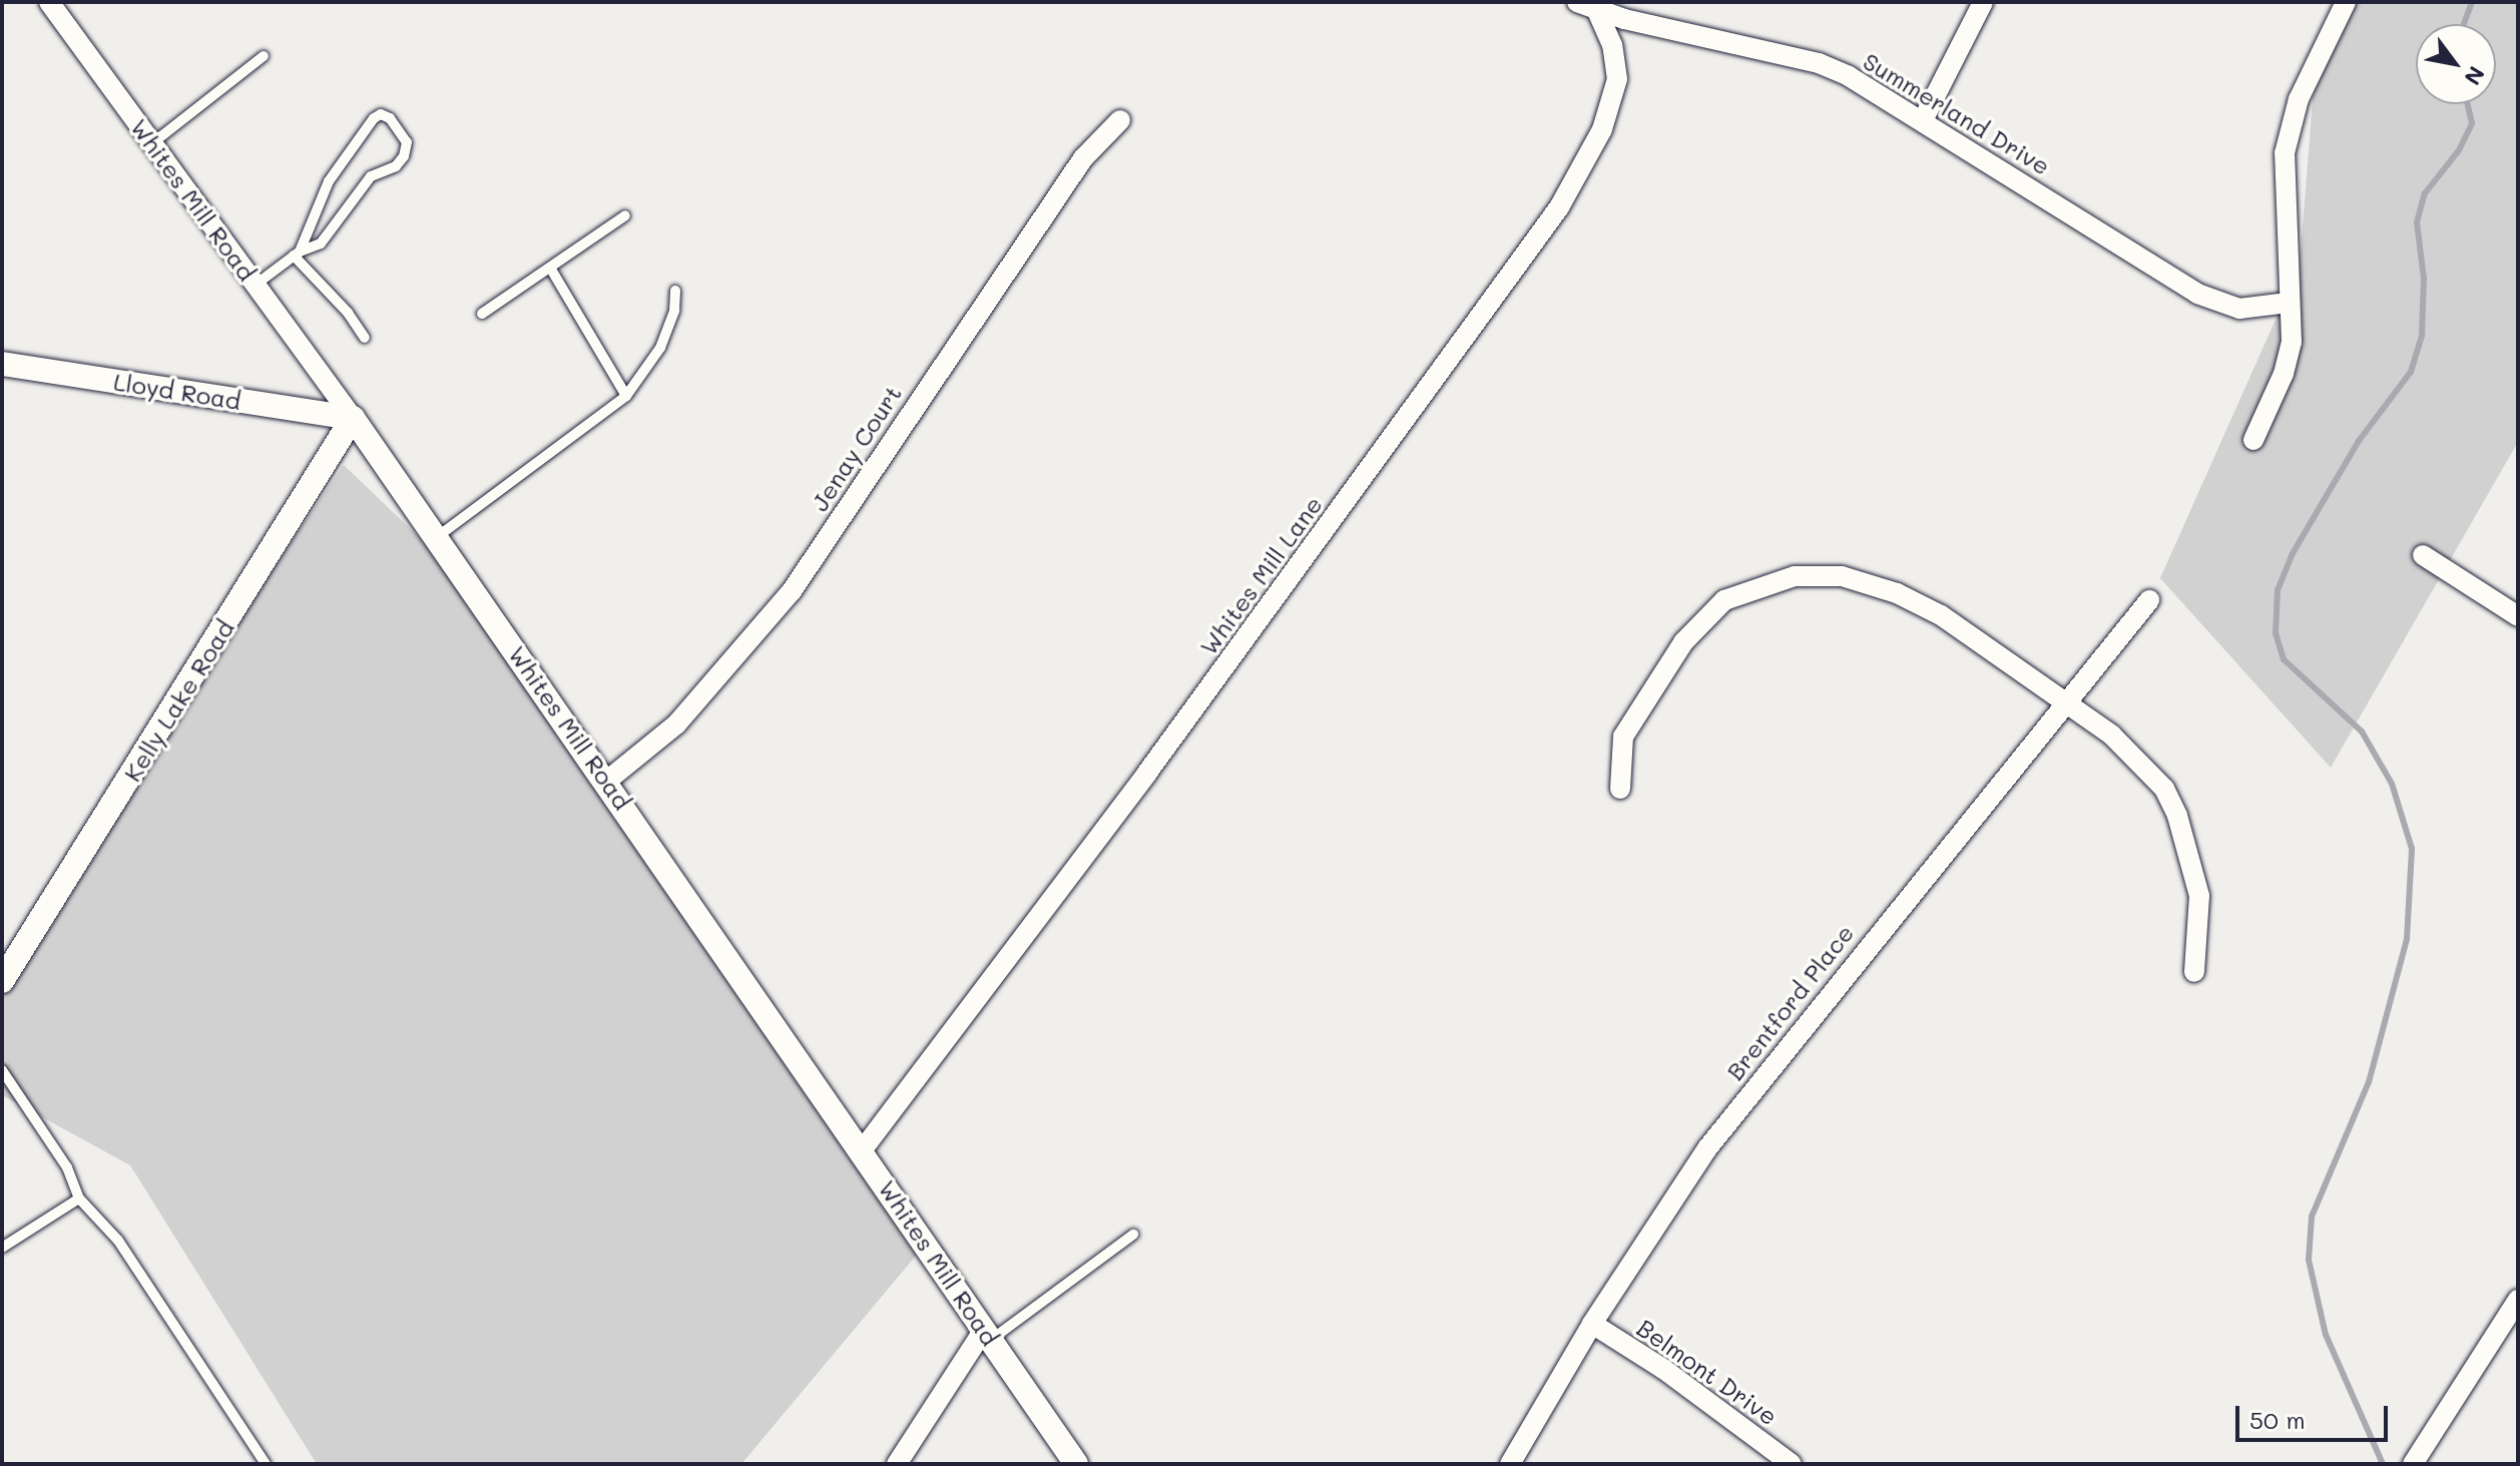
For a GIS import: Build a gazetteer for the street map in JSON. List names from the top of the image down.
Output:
{
  "streets": {
    "street": [
      "Summerland Drive",
      "Whites Mill Road",
      "Lloyd Road",
      "Jenay Court",
      "Whites Mill Lane",
      "Kelly Lake Road",
      "Brentford Place",
      "Belmont Drive"
    ]
  },
  "crossings": [
    ["Summerland Drive", "Whites Mill Lane"],
    ["Whites Mill Road", "Lloyd Road"],
    ["Whites Mill Road", "Jenay Court"],
    ["Whites Mill Road", "Whites Mill Lane"],
    ["Whites Mill Road", "Kelly Lake Road"],
    ["Lloyd Road", "Kelly Lake Road"],
    ["Brentford Place", "Belmont Drive"]
  ],
  "scale_bar": "50 m",
  "north": "bottom right"
}
